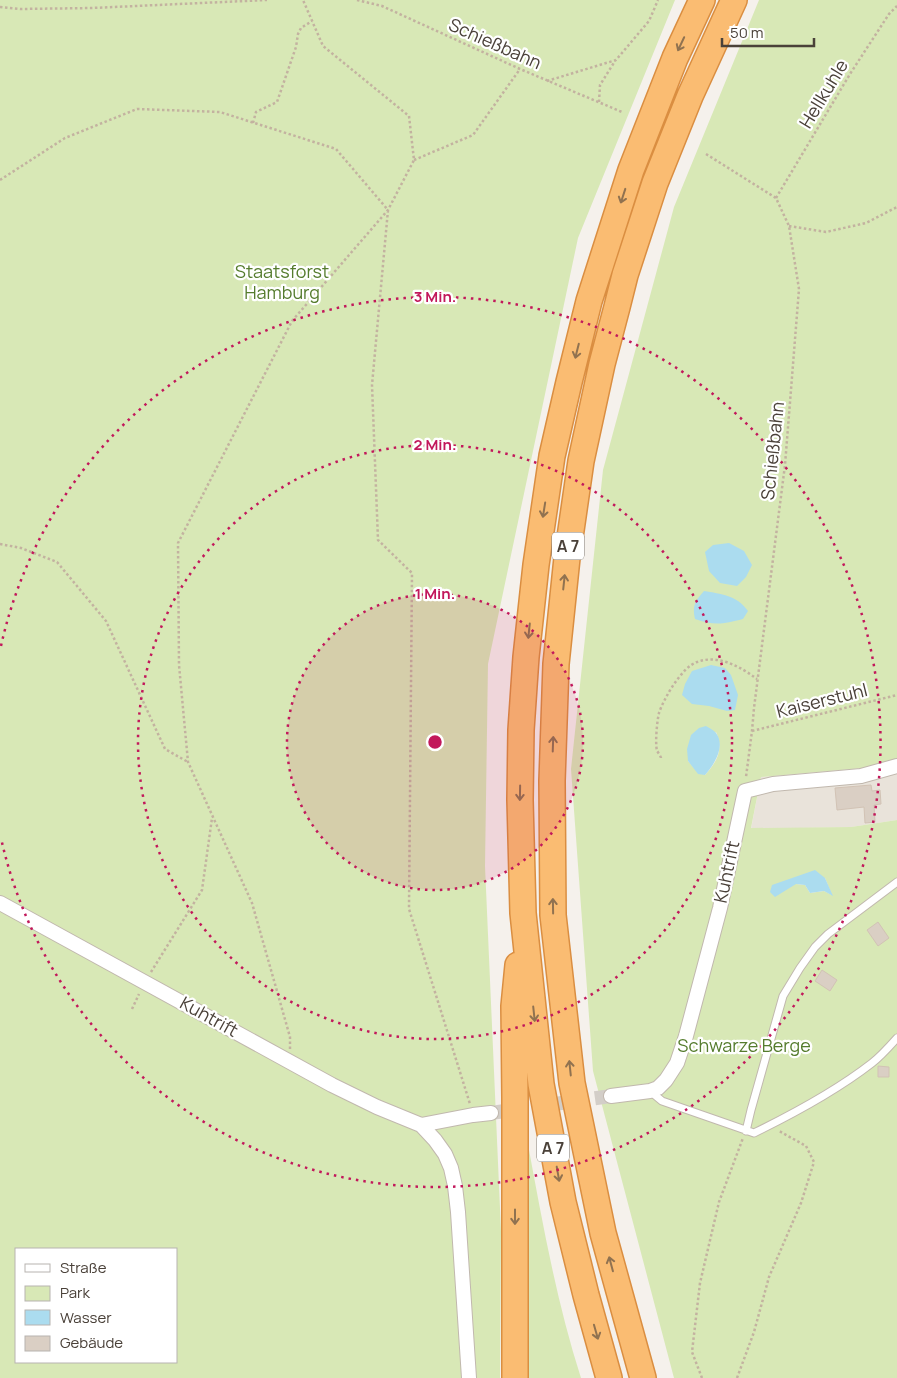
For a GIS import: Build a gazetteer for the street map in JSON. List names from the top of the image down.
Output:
{
  "streets": {
    "highway": ["A 7"],
    "street": ["Kuhtrift"],
    "path": ["Schießbahn", "Hellkuhle", "Kaiserstuhl"]
  },
  "crossings": [
    ["Schießbahn", "Hellkuhle"],
    ["Schießbahn", "Kaiserstuhl"],
    ["Schießbahn", "Kuhtrift"]
  ],
  "parks": ["Staatsforst Hamburg", "Schwarze Berge"],
  "legend": [
    "Straße",
    "Park",
    "Wasser",
    "Gebäude"
  ],
  "scale_bar": "50 m",
  "rings": ["3 Min.", "2 Min.", "1 Min."]
}
